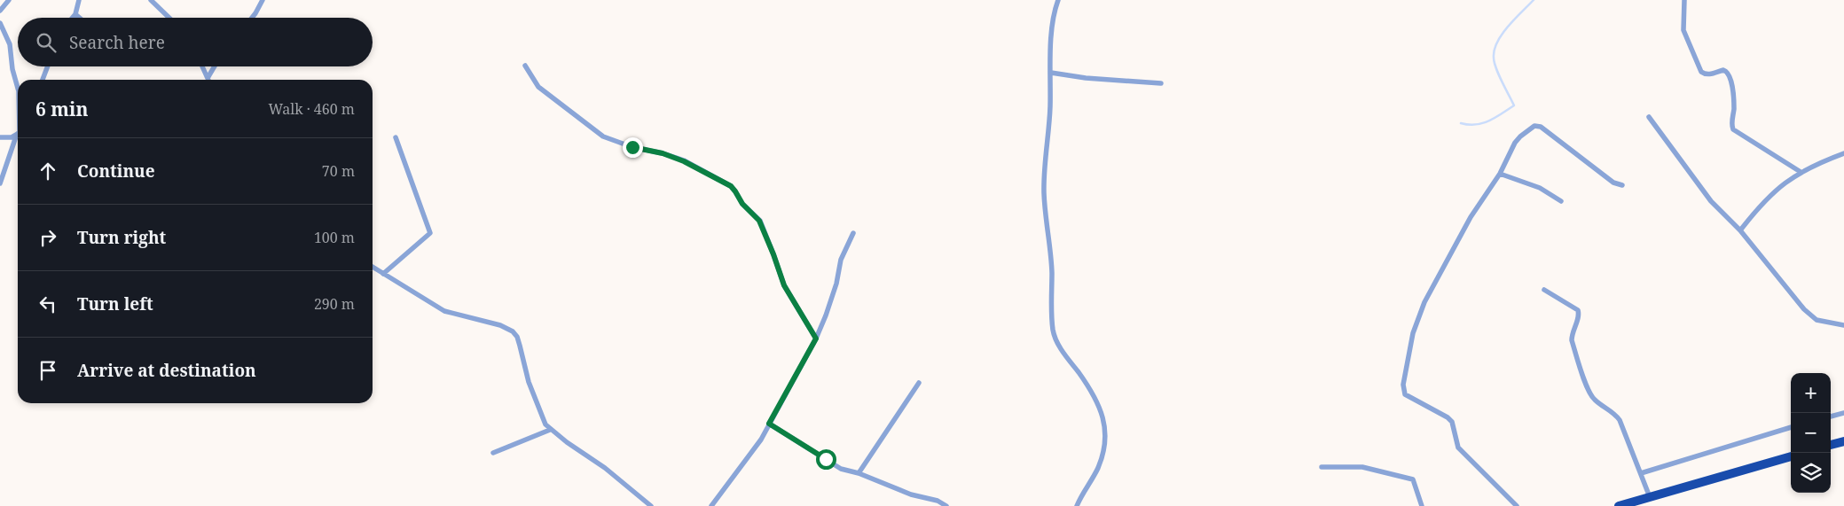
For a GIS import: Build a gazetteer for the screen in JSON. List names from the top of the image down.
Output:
{
  "page": {
    "search": "Search here",
    "heading": ["6 min", "Walk · 460 m"],
    "list": [
      ["Continue", "70 m"],
      ["Turn right", "100 m"],
      ["Turn left", "290 m"],
      "Arrive at destination"
    ],
    "map_buttons": ["+", "−"]
  }
}
